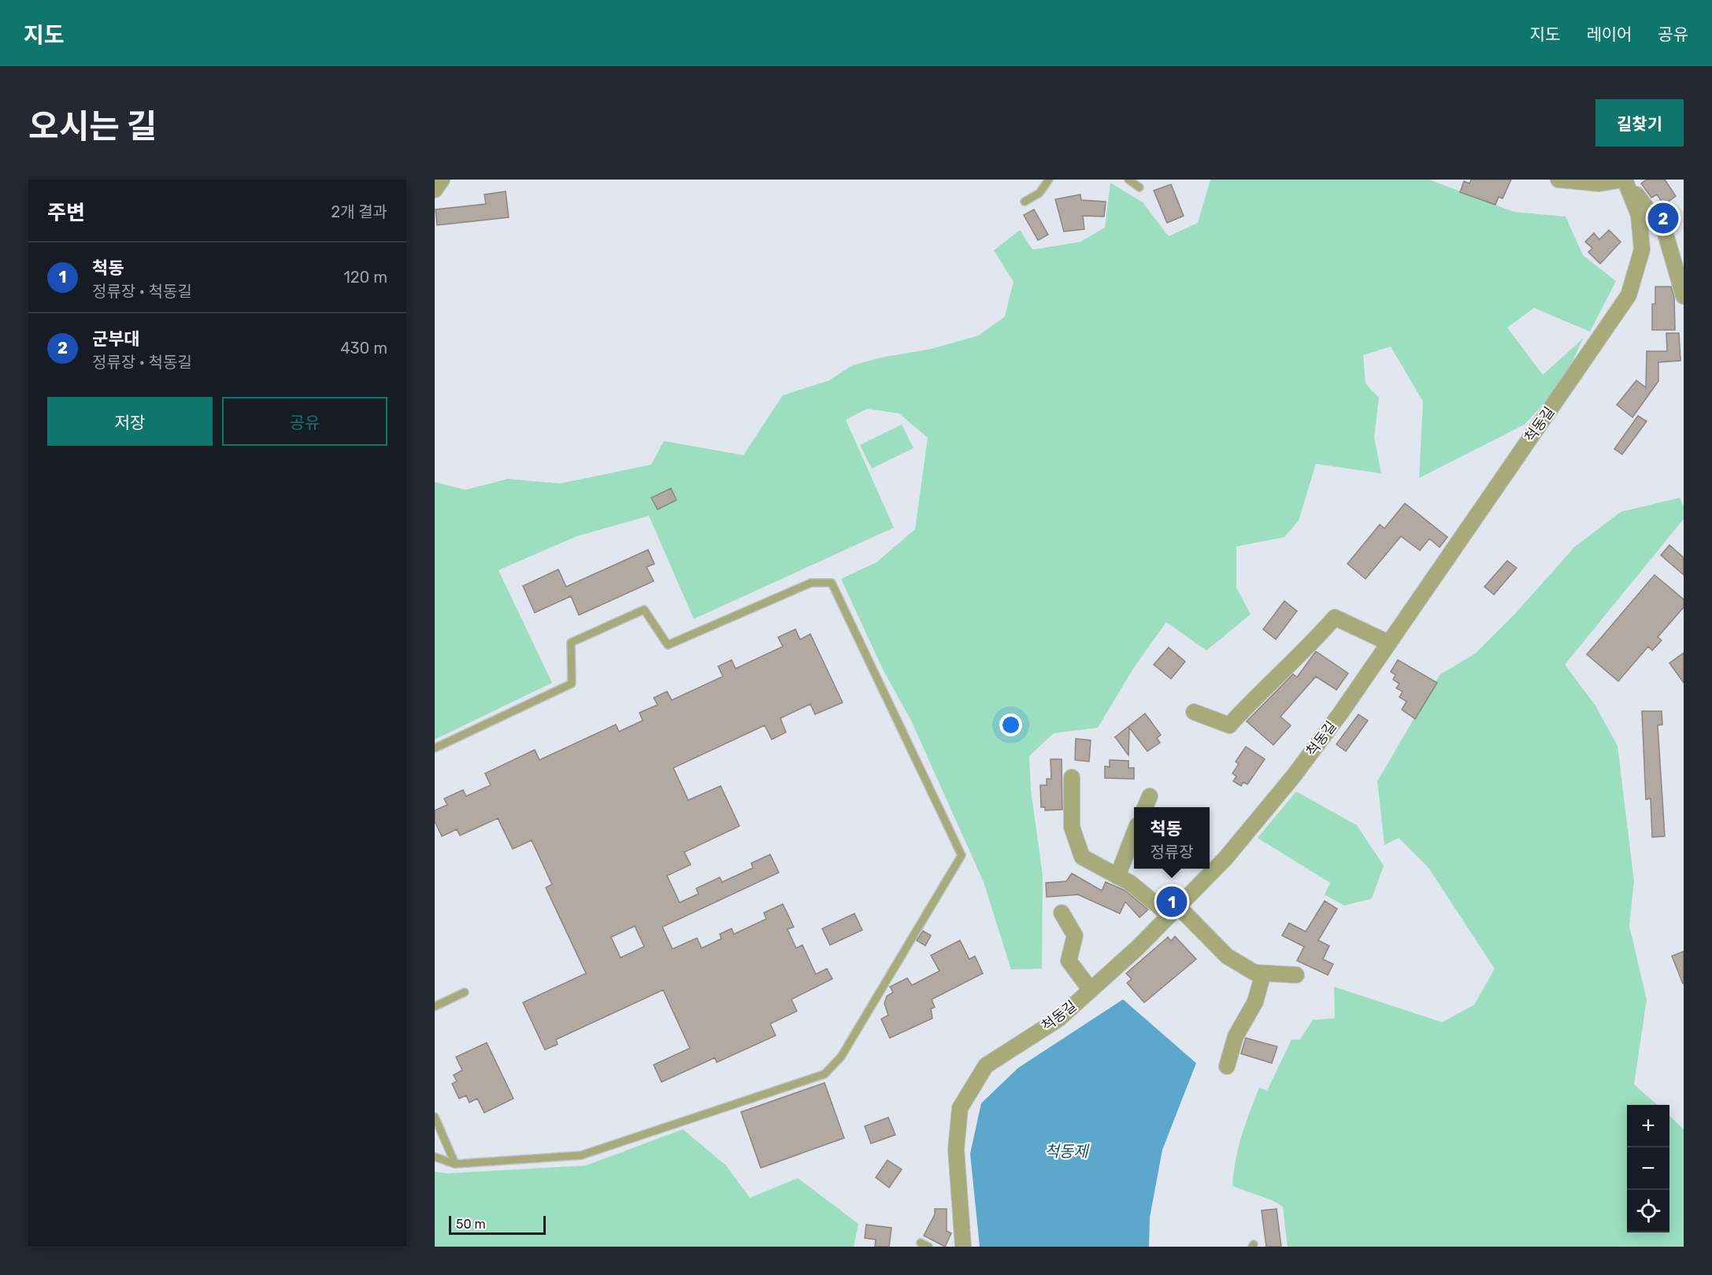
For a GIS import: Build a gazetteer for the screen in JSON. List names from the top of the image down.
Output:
{
  "streets": {
    "street": ["척동길"]
  },
  "water": ["척동제"],
  "scale_bar": "50 m",
  "page": {
    "header": "지도",
    "nav": ["지도", "레이어", "공유"],
    "title": "오시는 길",
    "buttons": [
      "길찾기",
      ["저장", "공유"]
    ],
    "heading": ["주변", "2개 결과"],
    "pins": ["2", "1"],
    "list": [
      {
        "mark": "1",
        "name": "척동",
        "note": "정류장 · 척동길",
        "value": "120 m"
      },
      {
        "mark": "2",
        "name": "군부대",
        "note": "정류장 · 척동길",
        "value": "430 m"
      }
    ],
    "popup": ["척동", "정류장"],
    "map_buttons": ["+", "−"],
    "scale": "50 m"
  }
}
